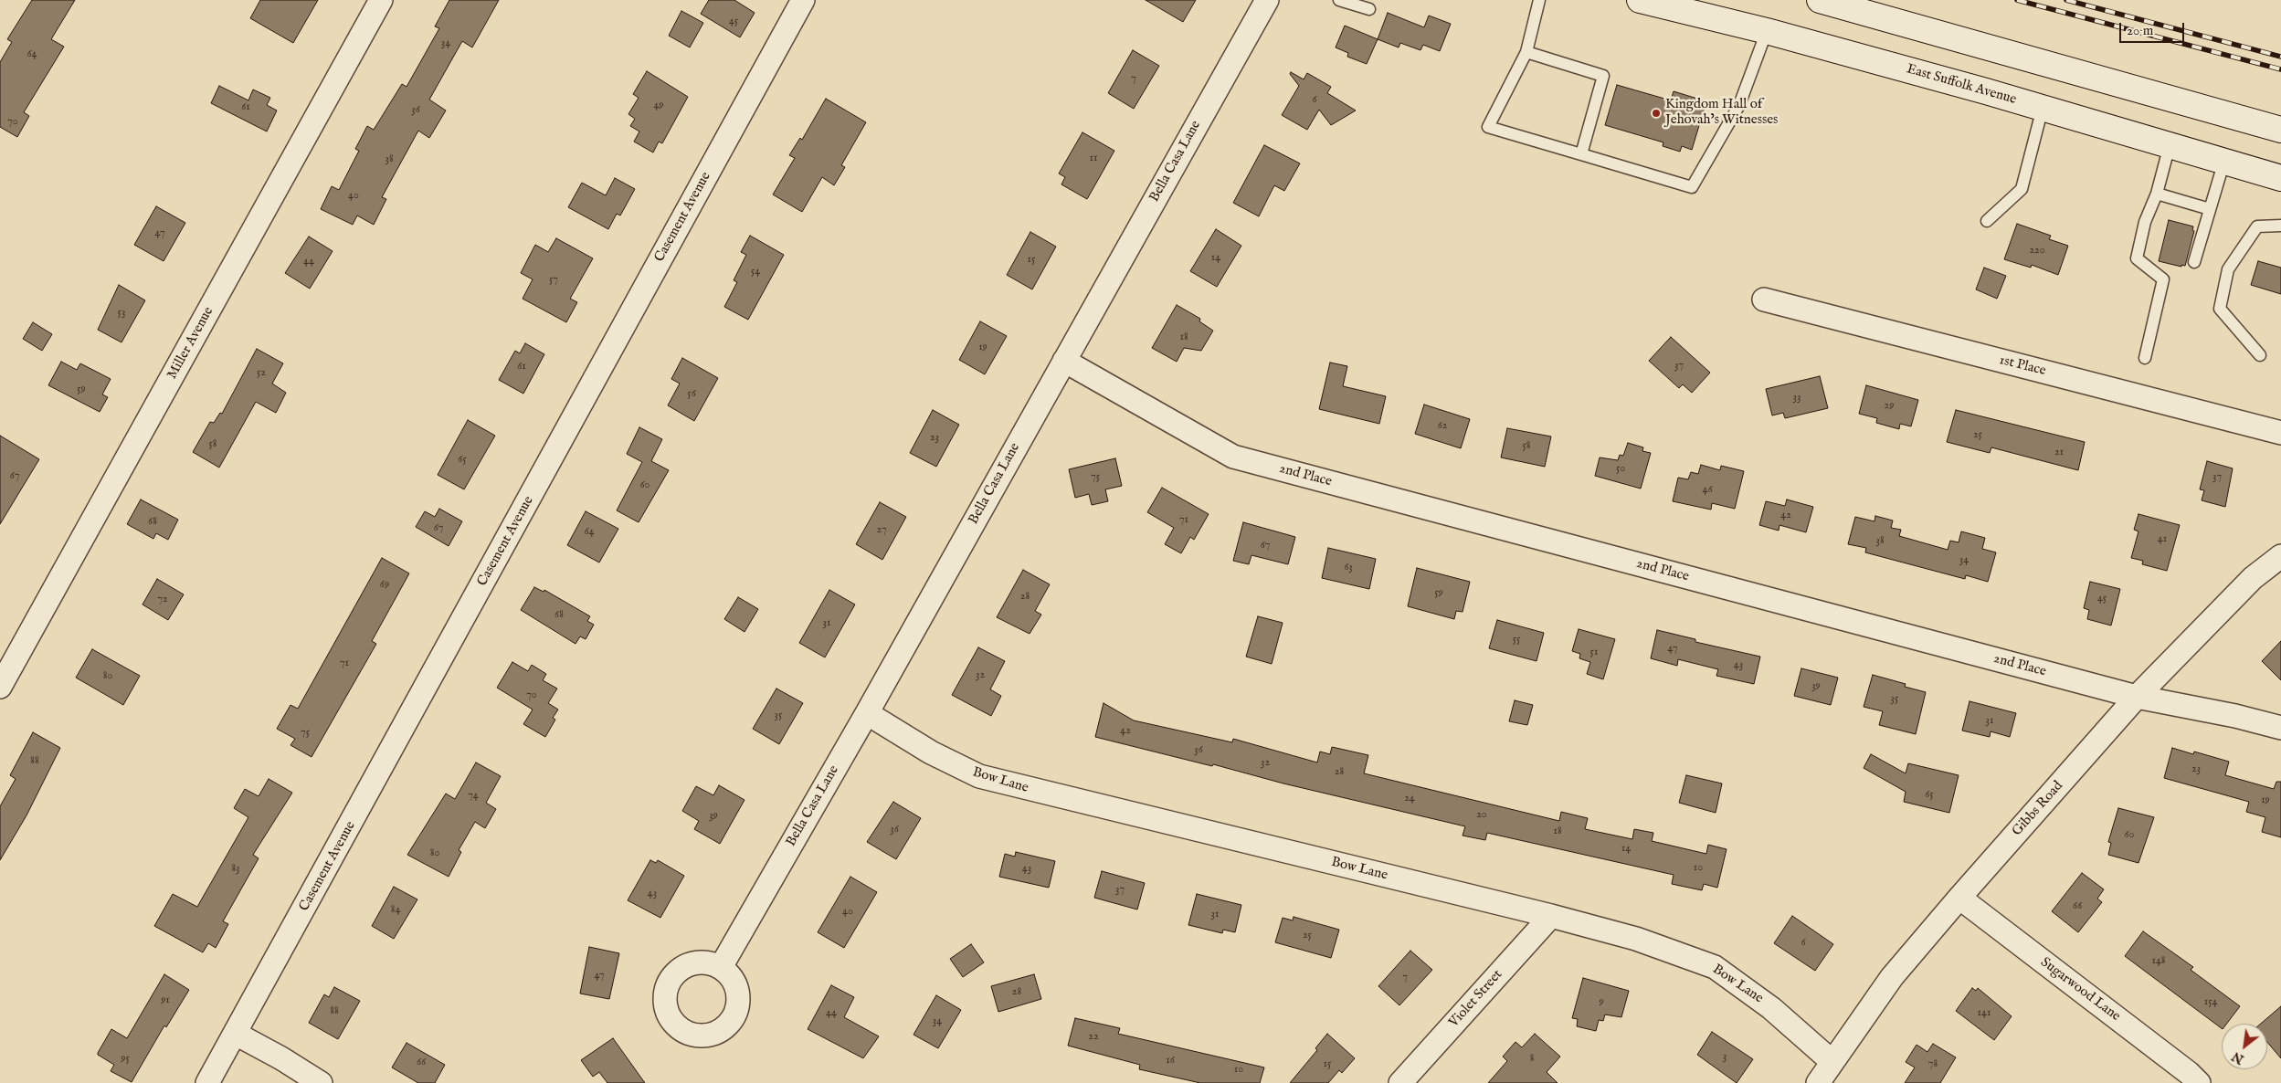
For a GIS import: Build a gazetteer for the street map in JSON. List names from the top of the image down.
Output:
{
  "streets": {
    "main road": ["East Suffolk Avenue"],
    "street": [
      "Bella Casa Lane",
      "Casement Avenue",
      "Miller Avenue",
      "1st Place",
      "2nd Place",
      "Bow Lane",
      "Gibbs Road",
      "Sugarwood Lane",
      "Violet Street"
    ]
  },
  "crossings": [
    ["Bella Casa Lane", "2nd Place"],
    ["Bella Casa Lane", "Bow Lane"],
    ["2nd Place", "Gibbs Road"],
    ["Bow Lane", "Gibbs Road"],
    ["Bow Lane", "Violet Street"],
    ["Gibbs Road", "Sugarwood Lane"]
  ],
  "places": ["Kingdom Hall of Jehovah’s Witnesses"],
  "house_numbers": [
    "45",
    "34",
    "64",
    "7",
    "6",
    "49",
    "61",
    "36",
    "70",
    "11",
    "38",
    "40",
    "47",
    "220",
    "14",
    "15",
    "44",
    "54",
    "57",
    "53",
    "18",
    "19",
    "37",
    "61",
    "52",
    "59",
    "56",
    "33",
    "29",
    "62",
    "25",
    "23",
    "58",
    "58",
    "21",
    "65",
    "50",
    "67",
    "75",
    "37",
    "60",
    "46",
    "42",
    "71",
    "68",
    "67",
    "27",
    "64",
    "41",
    "38",
    "67",
    "34",
    "63",
    "69",
    "59",
    "28",
    "45",
    "72",
    "68",
    "31",
    "55",
    "47",
    "51",
    "71",
    "43",
    "32",
    "80",
    "39",
    "70",
    "35",
    "35",
    "31",
    "42",
    "75",
    "36",
    "88",
    "32",
    "23",
    "28",
    "65",
    "74",
    "24",
    "19",
    "20",
    "39",
    "36",
    "18",
    "60",
    "14",
    "80",
    "10",
    "83",
    "43",
    "37",
    "43",
    "66",
    "84",
    "40",
    "31",
    "25",
    "6",
    "148",
    "47",
    "7",
    "28",
    "91",
    "9",
    "154",
    "88",
    "44",
    "141",
    "34",
    "22",
    "3",
    "95",
    "8",
    "16",
    "66",
    "15",
    "78",
    "10"
  ],
  "scale_bar": "20 m",
  "north": "bottom left"
}
